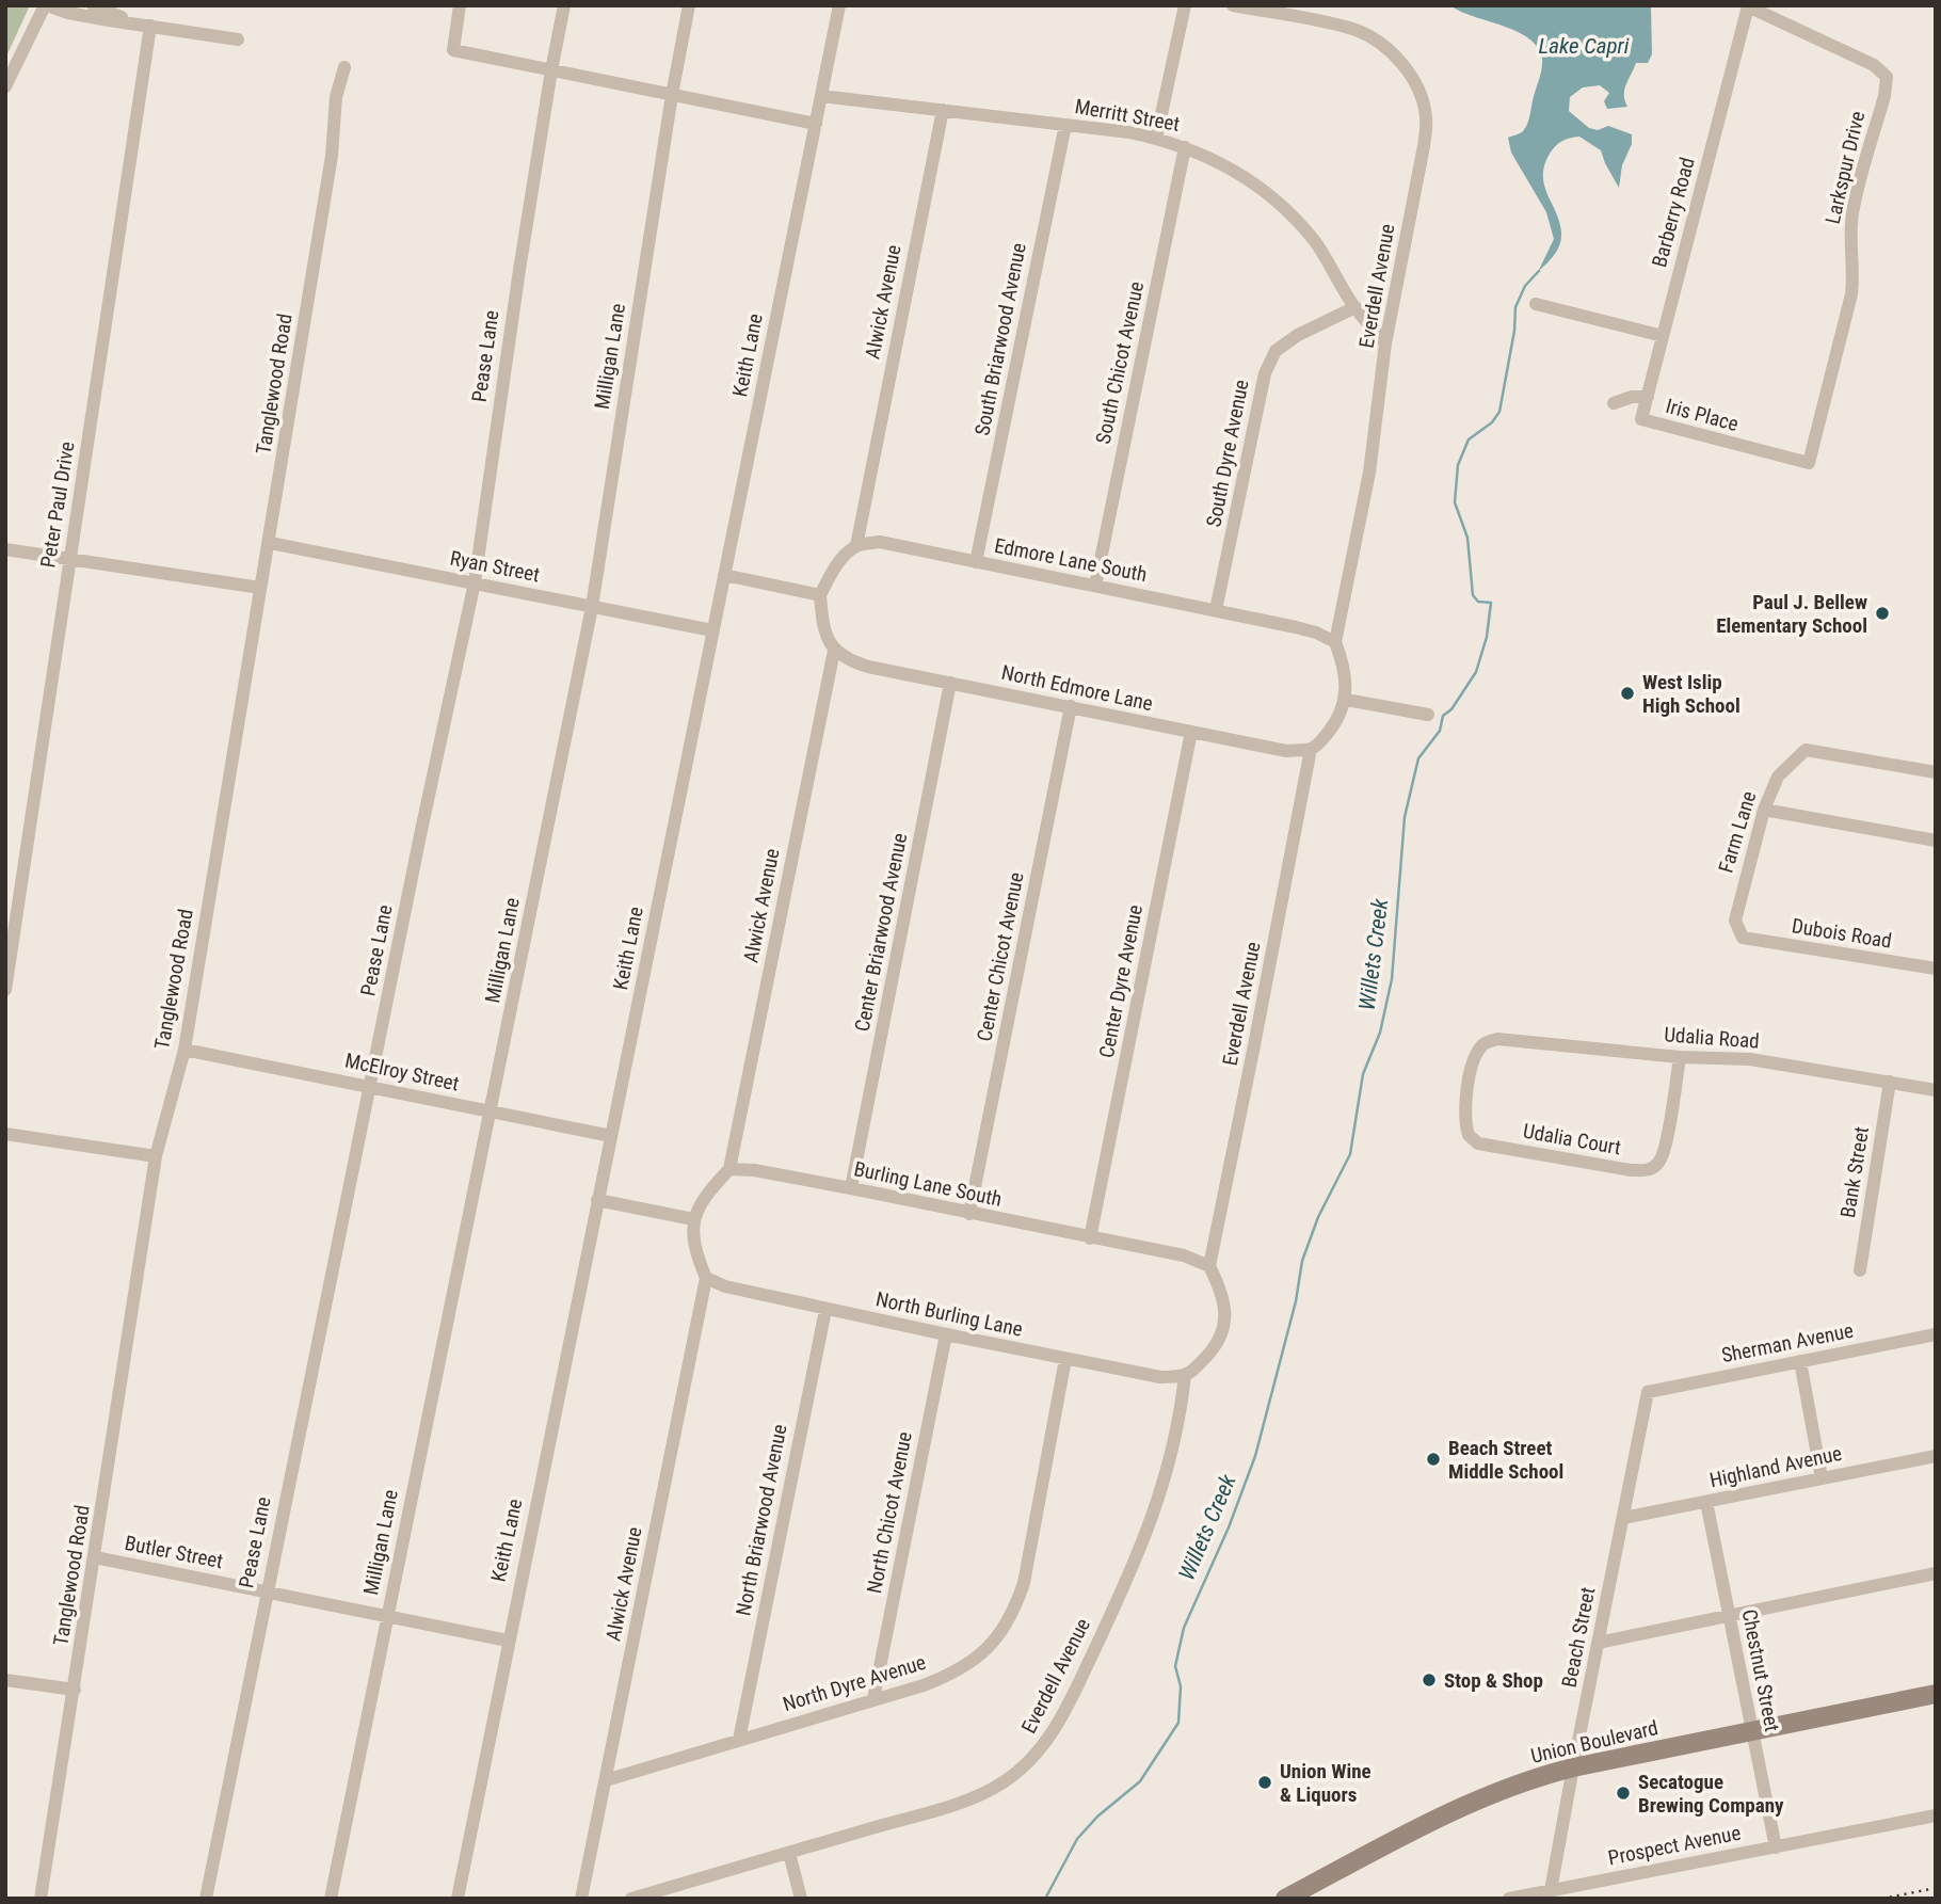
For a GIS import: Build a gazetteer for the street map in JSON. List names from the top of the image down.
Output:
{
  "streets": {
    "main road": ["Union Boulevard"],
    "street": [
      "Merritt Street",
      "Larkspur Drive",
      "Barberry Road",
      "Everdell Avenue",
      "Alwick Avenue",
      "South Briarwood Avenue",
      "Keith Lane",
      "Pease Lane",
      "Milligan Lane",
      "South Chicot Avenue",
      "Tanglewood Road",
      "Iris Place",
      "South Dyre Avenue",
      "Peter Paul Drive",
      "Edmore Lane South",
      "Ryan Street",
      "North Edmore Lane",
      "Farm Lane",
      "Center Briarwood Avenue",
      "Dubois Road",
      "Center Chicot Avenue",
      "Center Dyre Avenue",
      "Udalia Road",
      "McElroy Street",
      "Udalia Court",
      "Bank Street",
      "Burling Lane South",
      "North Burling Lane",
      "Sherman Avenue",
      "Highland Avenue",
      "North Chicot Avenue",
      "North Briarwood Avenue",
      "Butler Street",
      "Beach Street",
      "Chestnut Street",
      "North Dyre Avenue",
      "Prospect Avenue"
    ]
  },
  "crossings": [
    ["Merritt Street", "Everdell Avenue"],
    ["Merritt Street", "Alwick Avenue"],
    ["Merritt Street", "South Briarwood Avenue"],
    ["Merritt Street", "Keith Lane"],
    ["Merritt Street", "South Chicot Avenue"],
    ["Merritt Street", "South Dyre Avenue"],
    ["Larkspur Drive", "Barberry Road"],
    ["Larkspur Drive", "Iris Place"],
    ["Barberry Road", "Iris Place"],
    ["Everdell Avenue", "Edmore Lane South"],
    ["Everdell Avenue", "North Edmore Lane"],
    ["Everdell Avenue", "Burling Lane South"],
    ["Everdell Avenue", "North Burling Lane"],
    ["Alwick Avenue", "Edmore Lane South"],
    ["Alwick Avenue", "North Edmore Lane"],
    ["Alwick Avenue", "Burling Lane South"],
    ["Alwick Avenue", "North Burling Lane"],
    ["Alwick Avenue", "North Dyre Avenue"],
    ["South Briarwood Avenue", "Edmore Lane South"],
    ["Keith Lane", "Ryan Street"],
    ["Keith Lane", "McElroy Street"],
    ["Keith Lane", "Butler Street"],
    ["Pease Lane", "Ryan Street"],
    ["Pease Lane", "McElroy Street"],
    ["Pease Lane", "Butler Street"],
    ["Milligan Lane", "Ryan Street"],
    ["Milligan Lane", "McElroy Street"],
    ["Milligan Lane", "Butler Street"],
    ["South Chicot Avenue", "Edmore Lane South"],
    ["Tanglewood Road", "Ryan Street"],
    ["Tanglewood Road", "McElroy Street"],
    ["Tanglewood Road", "Butler Street"],
    ["South Dyre Avenue", "Edmore Lane South"],
    ["North Edmore Lane", "Center Briarwood Avenue"],
    ["North Edmore Lane", "Center Chicot Avenue"],
    ["North Edmore Lane", "Center Dyre Avenue"],
    ["Farm Lane", "Dubois Road"],
    ["Center Briarwood Avenue", "Burling Lane South"],
    ["Center Chicot Avenue", "Burling Lane South"],
    ["Center Dyre Avenue", "Burling Lane South"],
    ["Udalia Road", "Udalia Court"],
    ["Udalia Road", "Bank Street"],
    ["North Burling Lane", "North Chicot Avenue"],
    ["North Burling Lane", "North Briarwood Avenue"],
    ["North Burling Lane", "North Dyre Avenue"],
    ["Sherman Avenue", "Beach Street"],
    ["Highland Avenue", "Beach Street"],
    ["Highland Avenue", "Chestnut Street"],
    ["North Chicot Avenue", "North Dyre Avenue"],
    ["North Briarwood Avenue", "North Dyre Avenue"],
    ["Beach Street", "Union Boulevard"],
    ["Beach Street", "Prospect Avenue"],
    ["Chestnut Street", "Union Boulevard"],
    ["Chestnut Street", "Prospect Avenue"]
  ],
  "water": ["Lake Capri", "Willets Creek"],
  "places": [
    "Paul J. Bellew Elementary School",
    "West Islip High School",
    "Beach Street Middle School",
    "Stop & Shop",
    "Union Wine & Liquors",
    "Secatogue Brewing Company"
  ]
}
